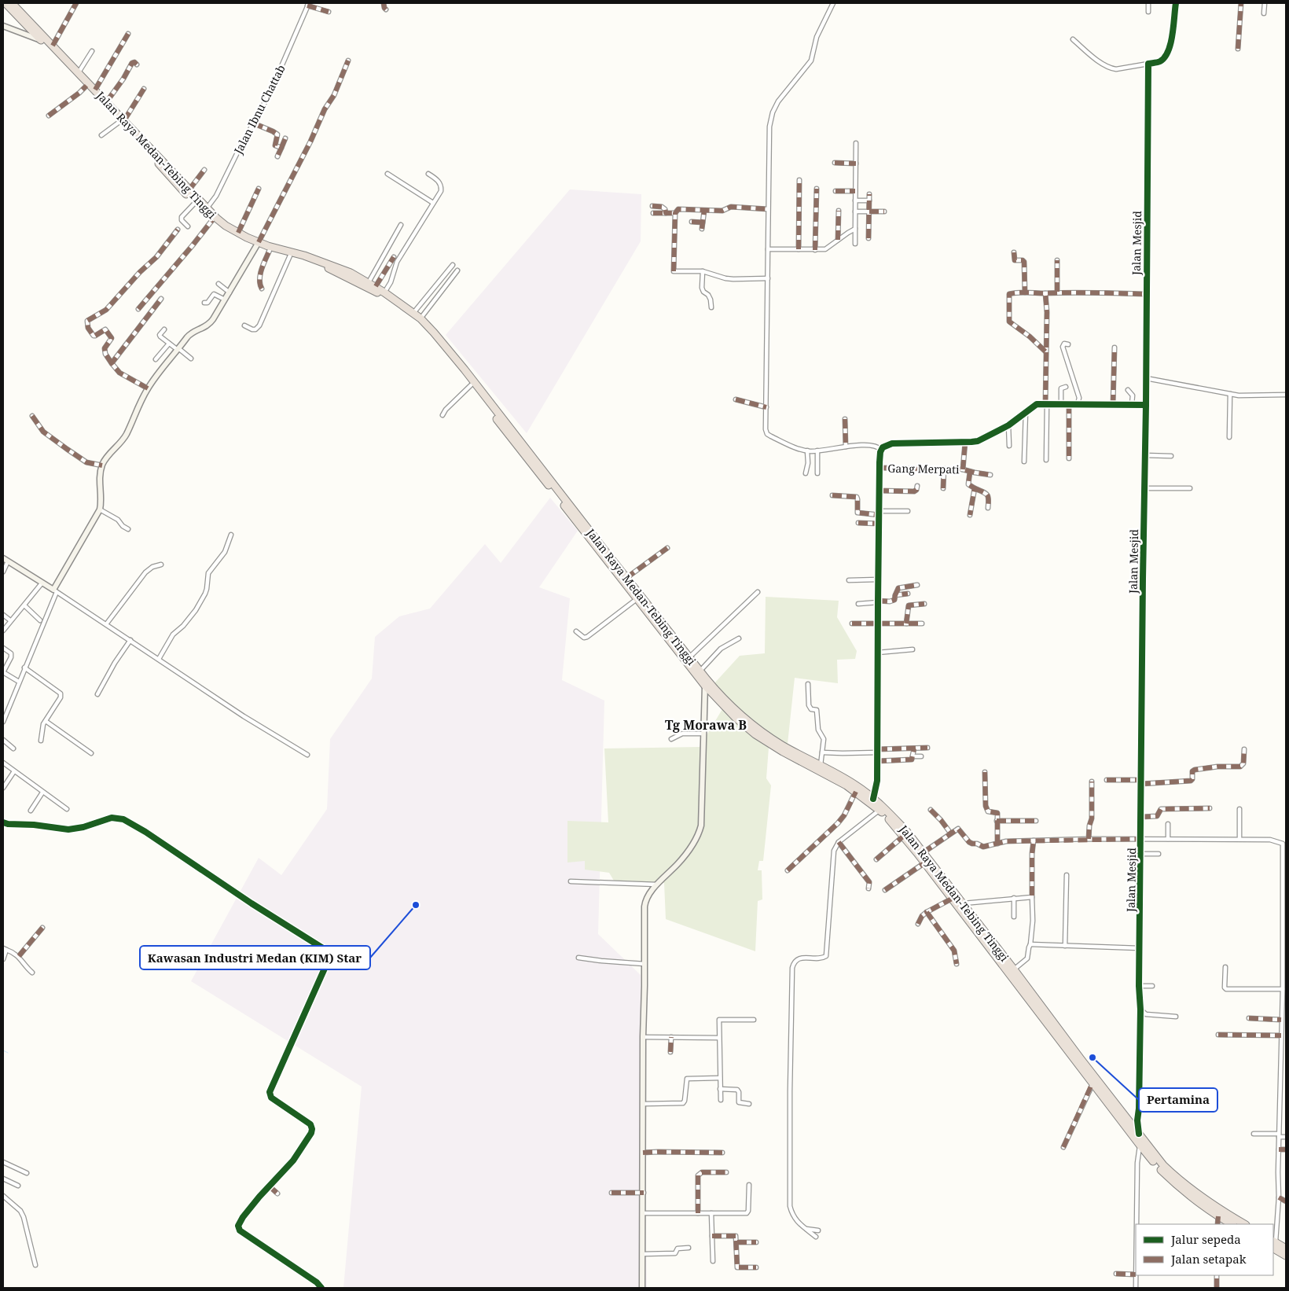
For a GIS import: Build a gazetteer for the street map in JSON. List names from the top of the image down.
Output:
{
  "streets": {
    "highway": ["Jalan Raya Medan-Tebing Tinggi"],
    "street": ["Jalan Ibnu Chattab", "Jalan Mesjid", "Gang Merpati"]
  },
  "crossings": [
    ["Jalan Ibnu Chattab", "Jalan Raya Medan-Tebing Tinggi"],
    ["Jalan Raya Medan-Tebing Tinggi", "Jalan Mesjid"]
  ],
  "districts": ["Tg Morawa B"],
  "places": ["Kawasan Industri Medan (KIM) Star", "Pertamina"],
  "legend": ["Jalur sepeda", "Jalan setapak"]
}
